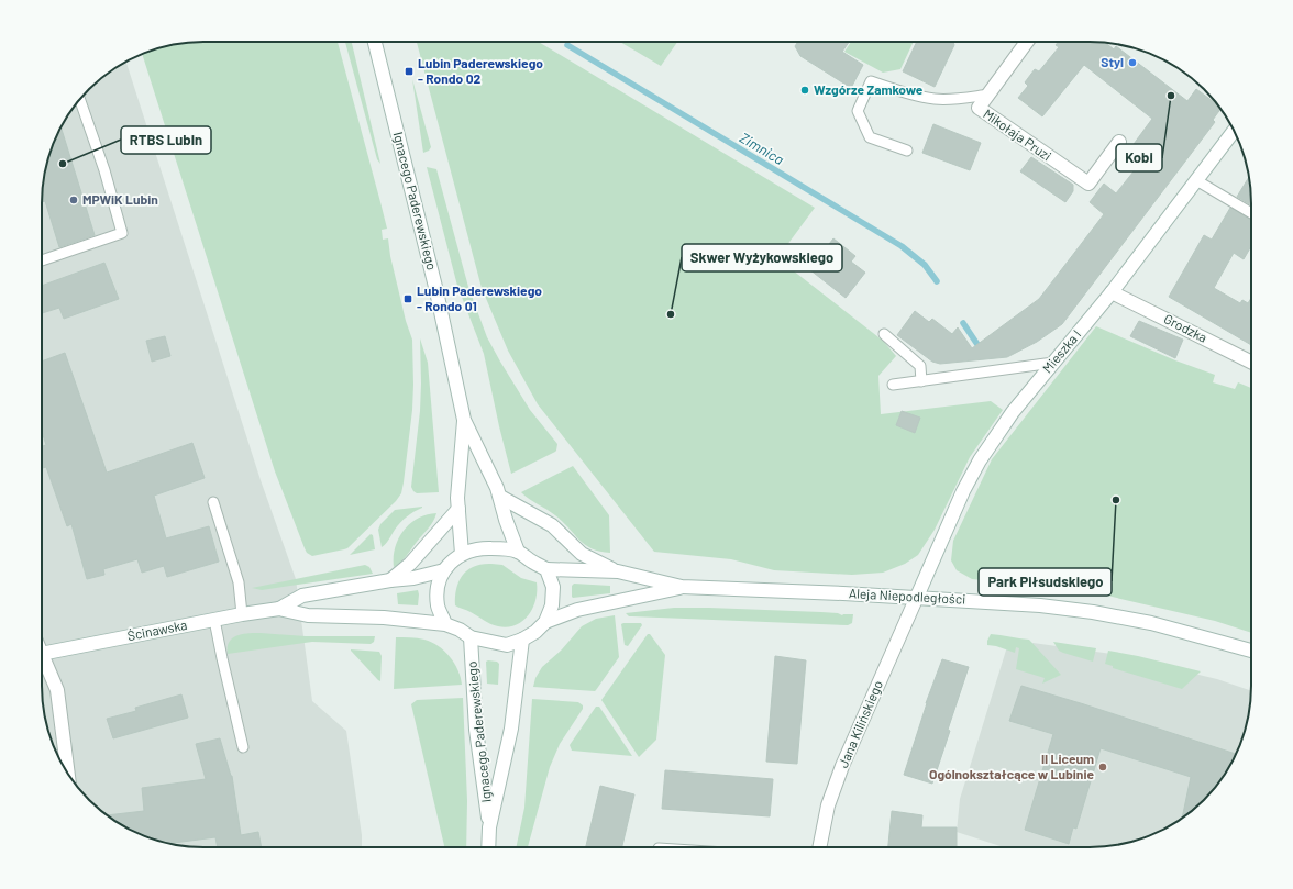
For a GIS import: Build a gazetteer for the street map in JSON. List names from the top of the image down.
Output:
{
  "streets": {
    "street": [
      "Mikołaja Pruzi",
      "Ignacego Paderewskiego",
      "Grodzka",
      "Mieszka I",
      "Aleja Niepodległości",
      "Ścinawska",
      "Jana Kilińskiego"
    ]
  },
  "crossings": [
    ["Ignacego Paderewskiego", "Aleja Niepodległości"],
    ["Ignacego Paderewskiego", "Ścinawska"],
    ["Grodzka", "Mieszka I"],
    ["Mieszka I", "Aleja Niepodległości"],
    ["Mieszka I", "Jana Kilińskiego"],
    ["Aleja Niepodległości", "Ścinawska"],
    ["Aleja Niepodległości", "Jana Kilińskiego"]
  ],
  "water": ["Zimnica"],
  "places": {
    "other": [
      "Styl",
      "Wzgórze Zamkowe",
      "Kobi",
      "RTBS Lubin",
      "MPWiK Lubin",
      "Skwer Wyżykowskiego",
      "Park Piłsudskiego",
      "II Liceum Ogólnokształcące w Lubinie"
    ],
    "transit": ["Lubin Paderewskiego - Rondo 02", "Lubin Paderewskiego - Rondo 01"]
  }
}
